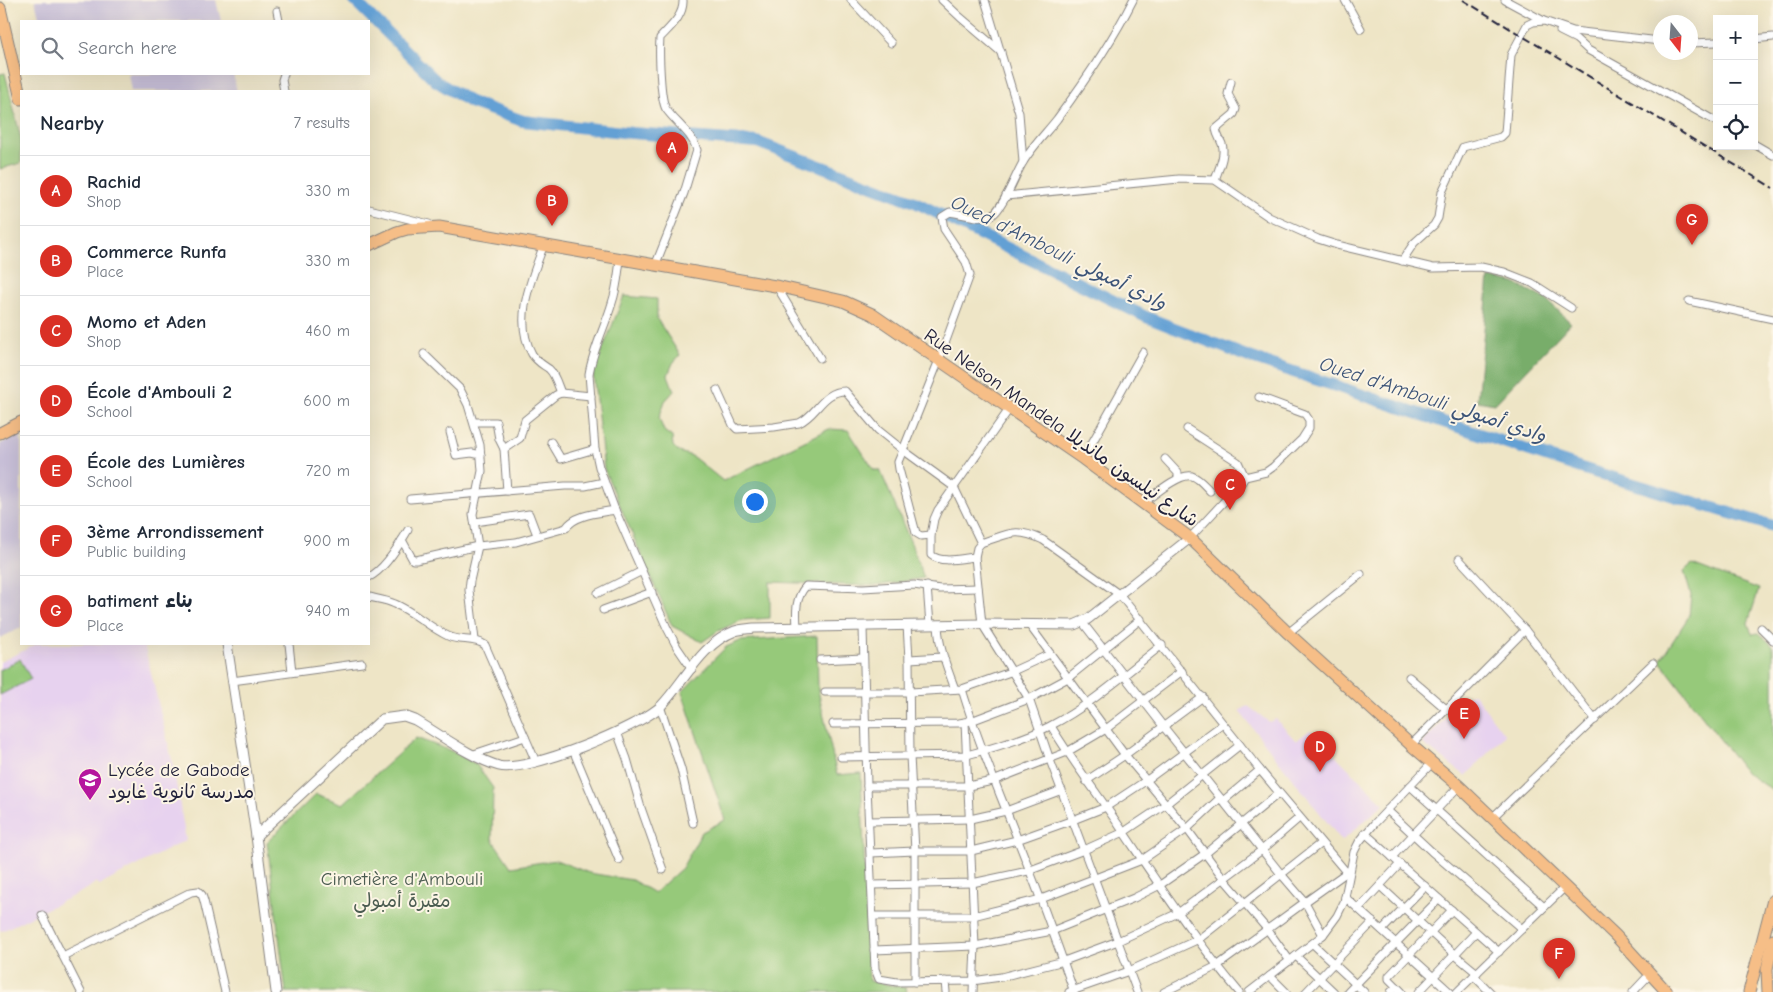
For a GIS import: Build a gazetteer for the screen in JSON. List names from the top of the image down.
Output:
{
  "streets": {
    "main road": ["Rue Nelson Mandela شارع نيلسون مانديلا"]
  },
  "water": ["Oued d'Ambouli وادي أمبولي"],
  "parks": ["Cimetière d'Ambouli مقبرة أمبولي"],
  "places": {
    "school or university": ["Lycée de Gabode مدرسة ثانوية غابود"]
  },
  "north": "bottom",
  "page": {
    "map_buttons": ["+", "−"],
    "search": "Search here",
    "heading": ["Nearby", "7 results"],
    "pins": [
      "A",
      "B",
      "G",
      "C",
      "E",
      "D",
      "F"
    ],
    "list": [
      {
        "mark": "A",
        "name": "Rachid",
        "note": "Shop",
        "value": "330 m"
      },
      {
        "mark": "B",
        "name": "Commerce Runfa",
        "note": "Place",
        "value": "330 m"
      },
      {
        "mark": "C",
        "name": "Momo et Aden",
        "note": "Shop",
        "value": "460 m"
      },
      {
        "mark": "D",
        "name": "École d'Ambouli 2",
        "note": "School",
        "value": "600 m"
      },
      {
        "mark": "E",
        "name": "École des Lumières",
        "note": "School",
        "value": "720 m"
      },
      {
        "mark": "F",
        "name": "3ème Arrondissement",
        "note": "Public building",
        "value": "900 m"
      },
      {
        "mark": "G",
        "name": "batiment بناء",
        "note": "Place",
        "value": "940 m"
      }
    ]
  }
}
